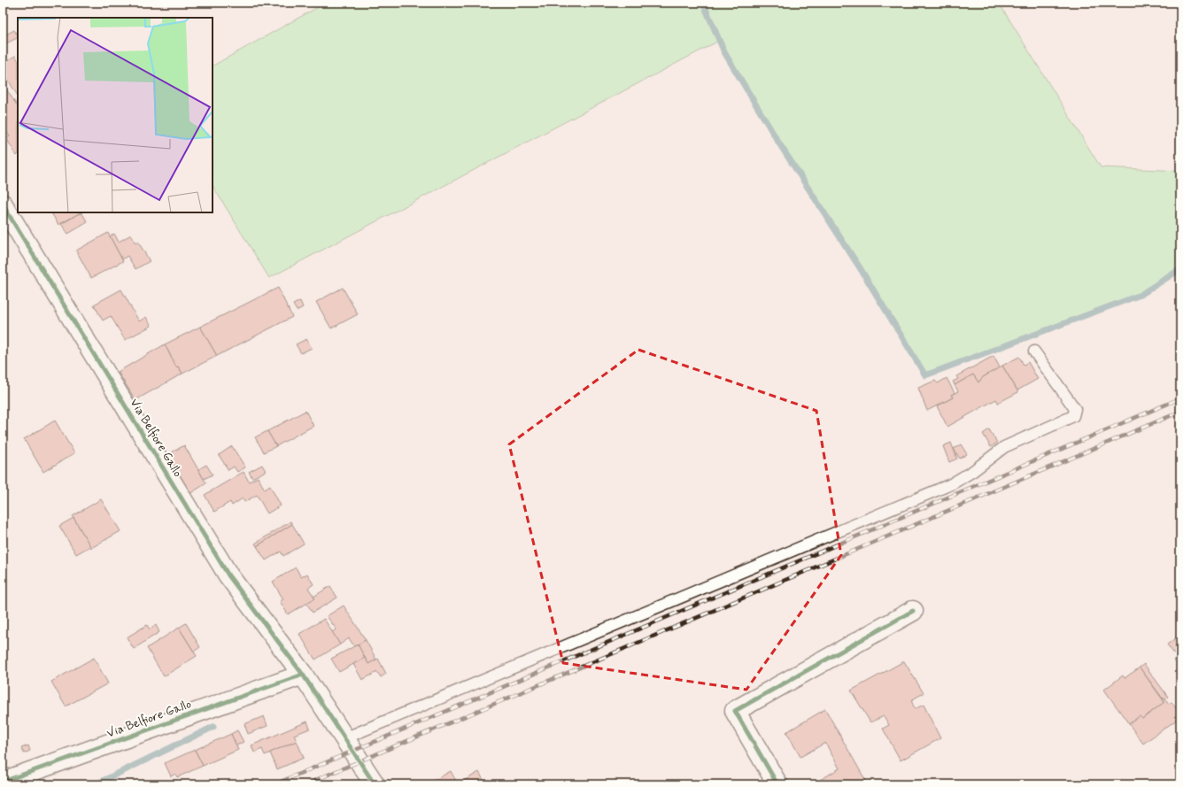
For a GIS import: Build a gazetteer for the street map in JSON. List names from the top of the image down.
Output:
{
  "streets": {
    "street": ["Via Belfiore Gallo"]
  }
}
